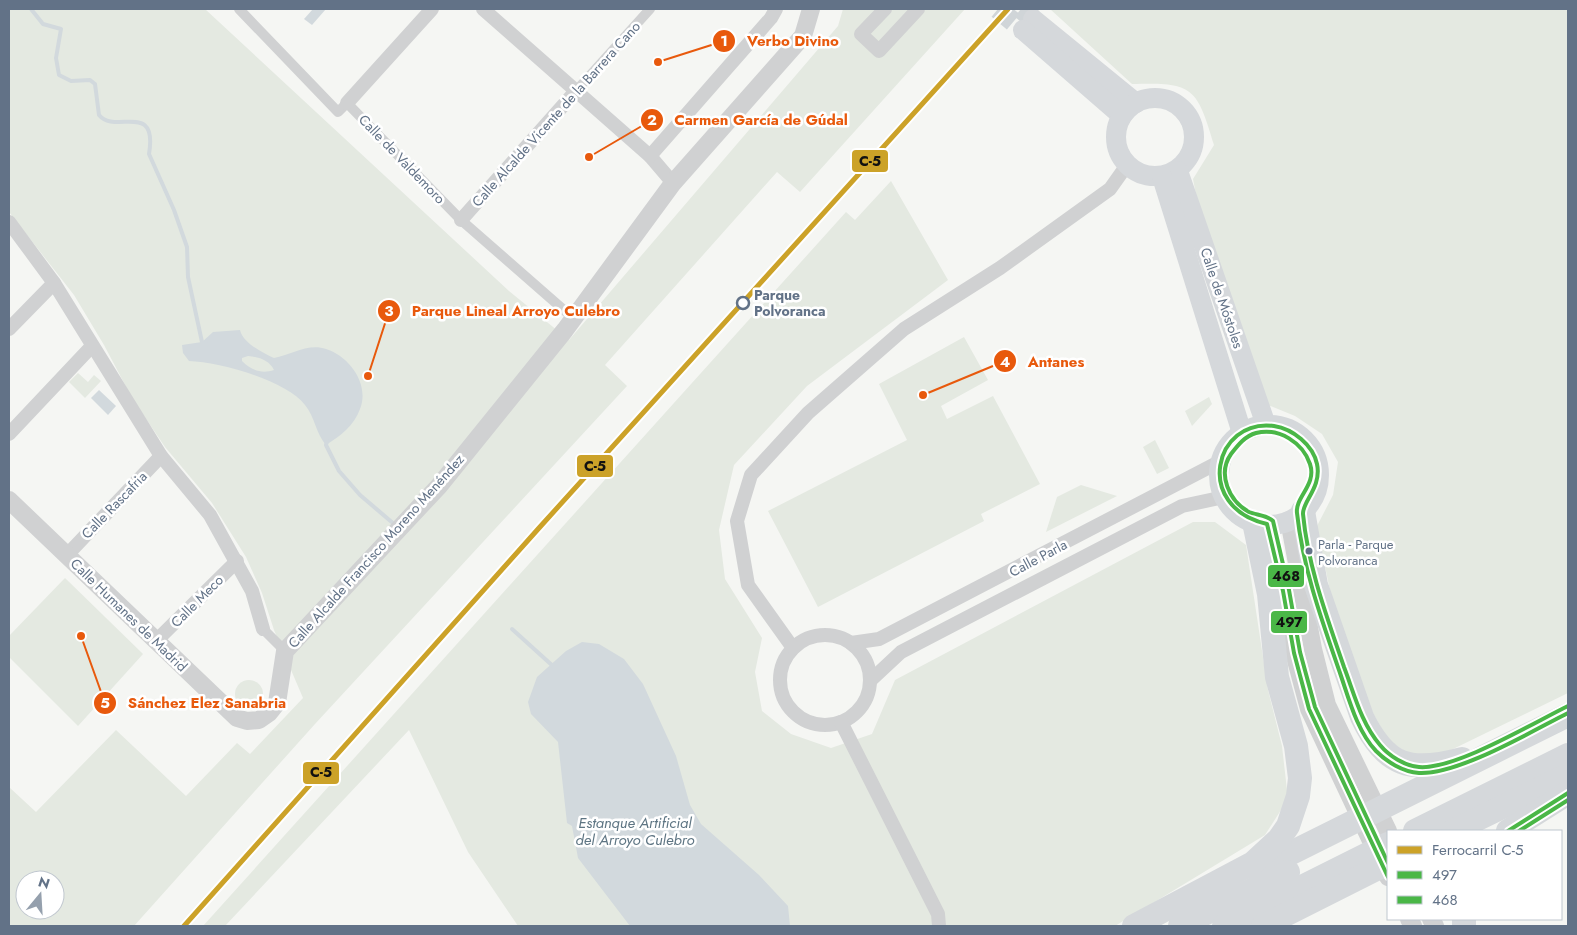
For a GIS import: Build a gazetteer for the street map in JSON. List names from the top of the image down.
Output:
{
  "streets": {
    "main road": ["Calle de Móstoles"],
    "street": [
      "Calle Alcalde Vicente de la Barrera Cano",
      "Calle de Valdemoro",
      "Calle Rascafria",
      "Calle Alcalde Francisco Moreno Menéndez",
      "Calle Parla",
      "Calle Meco",
      "Calle Humanes de Madrid"
    ]
  },
  "crossings": [
    ["Calle Alcalde Vicente de la Barrera Cano", "Calle de Valdemoro"],
    ["Calle de Valdemoro", "Calle Alcalde Francisco Moreno Menéndez"],
    ["Calle de Móstoles", "Calle Parla"],
    ["Calle Rascafria", "Calle Humanes de Madrid"],
    ["Calle Alcalde Francisco Moreno Menéndez", "Calle Humanes de Madrid"],
    ["Calle Meco", "Calle Humanes de Madrid"]
  ],
  "water": ["Estanque Artificial del Arroyo Culebro"],
  "places": [
    "Verbo Divino",
    "Carmen García de Gúdal",
    "Parque Polvoranca",
    "Parque Lineal Arroyo Culebro",
    "Antanes",
    "Parla - Parque Polvoranca",
    "Sánchez Elez Sanabria"
  ],
  "lines": ["rail line C-5", "transit line 497", "transit line 468"],
  "legend": ["Ferrocarril C-5", "497", "468"],
  "north": "top"
}
